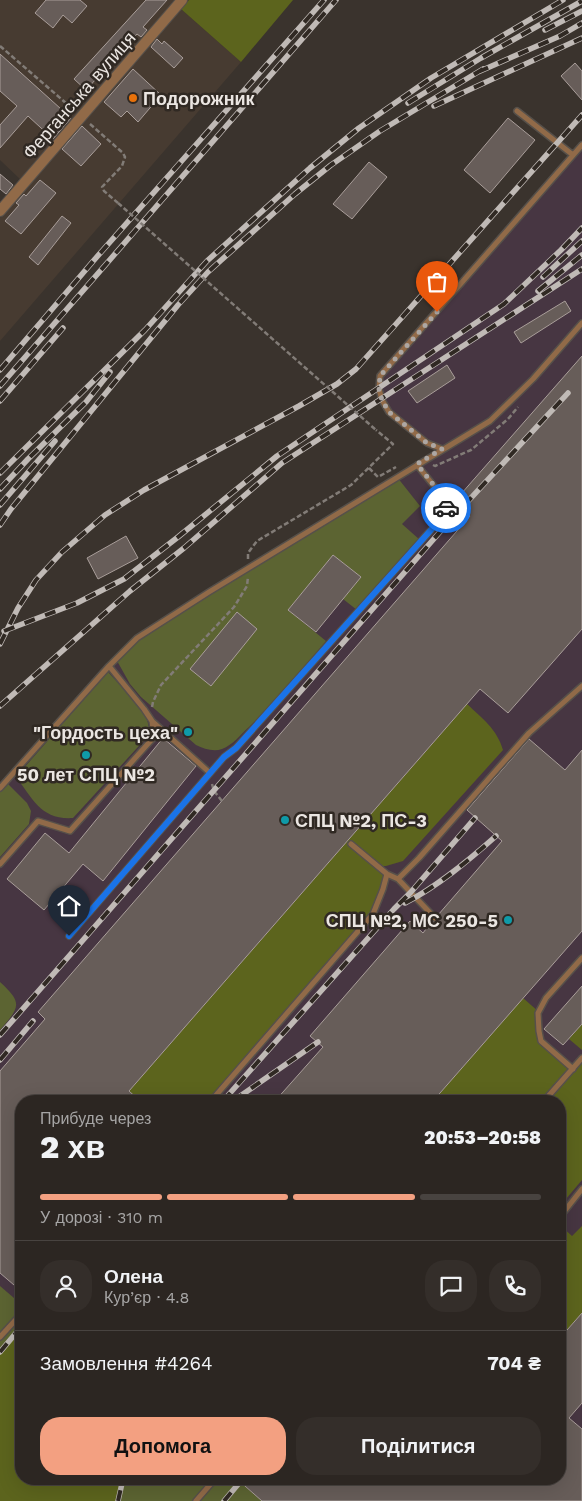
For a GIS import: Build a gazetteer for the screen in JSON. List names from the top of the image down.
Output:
{
  "streets": {
    "street": ["Ферганська вулиця"]
  },
  "places": [
    "Подорожник",
    "\"Гордость цеха\"",
    "50 лет СПЦ №2",
    "СПЦ №2, ПС-3",
    "СПЦ №2, МС 250-5"
  ],
  "page": {
    "heading": ["2 хв", "Прибуде через", "20:53–20:58"],
    "panel": [
      "Олена",
      "Кур’єр · 4.8",
      "Замовлення #4264",
      "704 ₴"
    ],
    "bar": "У дорозі · 310 m",
    "buttons": ["Допомога", "Поділитися"]
  }
}
